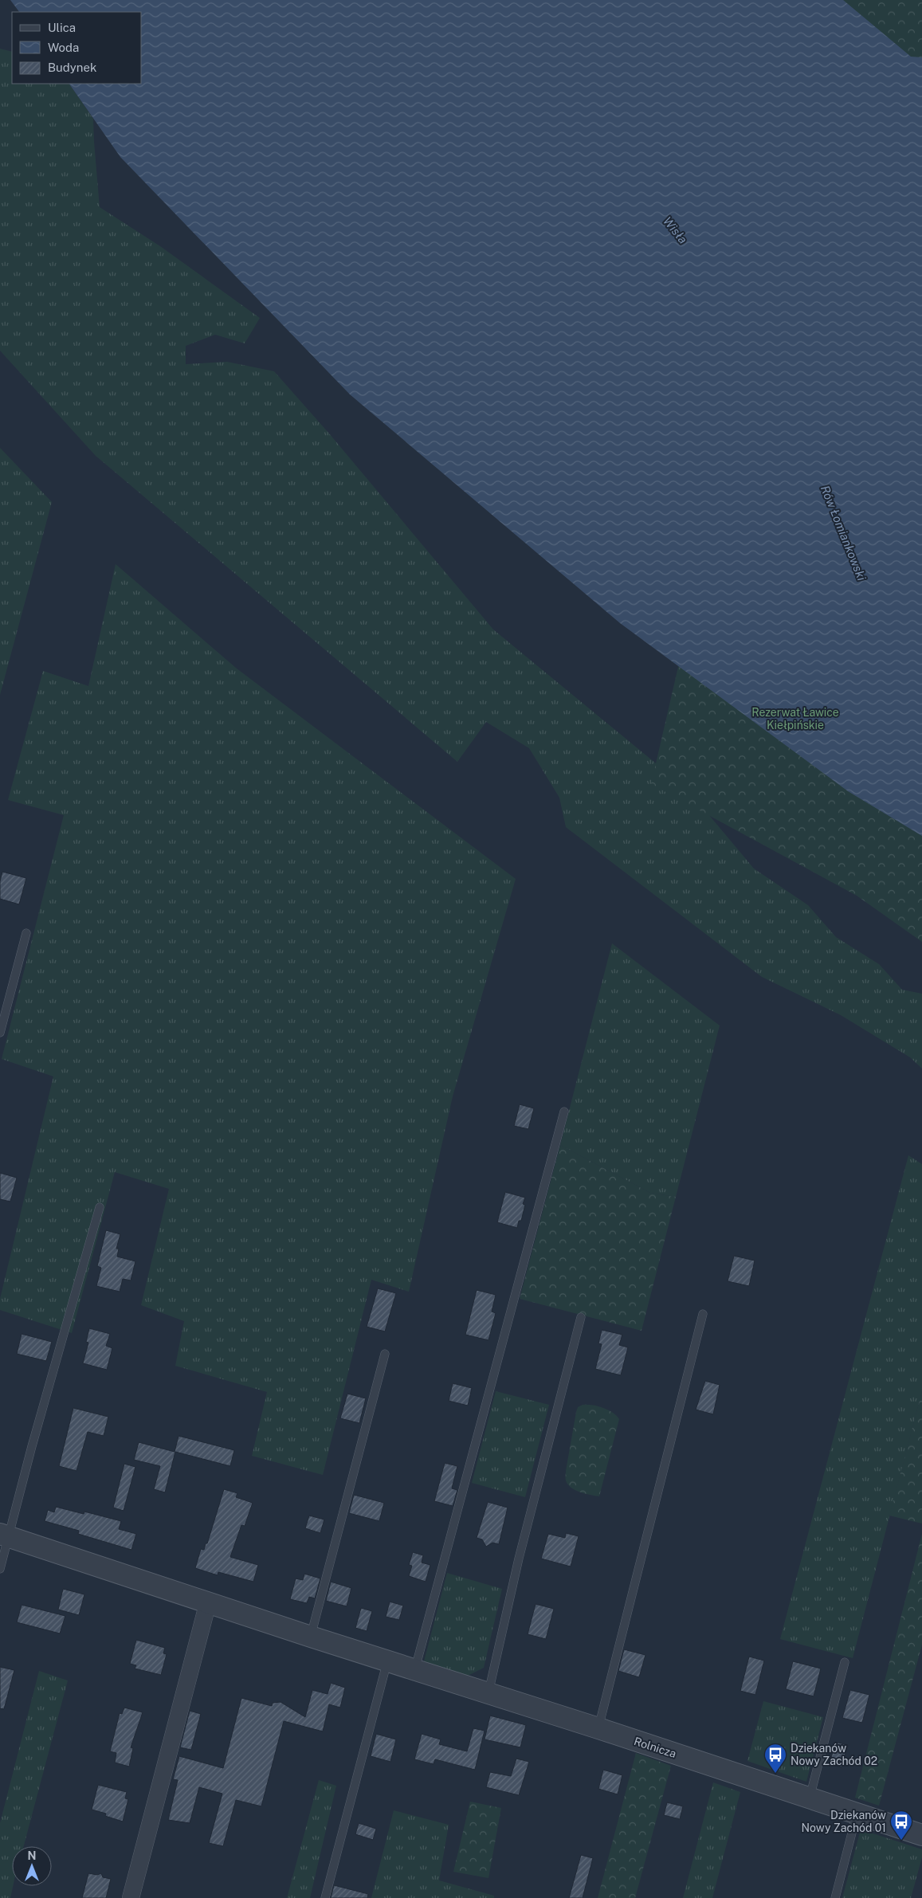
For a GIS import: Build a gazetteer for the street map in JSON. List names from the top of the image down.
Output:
{
  "streets": {
    "street": ["Rolnicza"]
  },
  "water": ["Wisła", "Rów Łomiankowski"],
  "parks": ["Rezerwat Ławice Kiełpińskie"],
  "places": {
    "bus stop": ["Dziekanów Nowy Zachód 02", "Dziekanów Nowy Zachód 01"]
  },
  "legend": ["Ulica", "Woda", "Budynek"],
  "north": "top"
}
